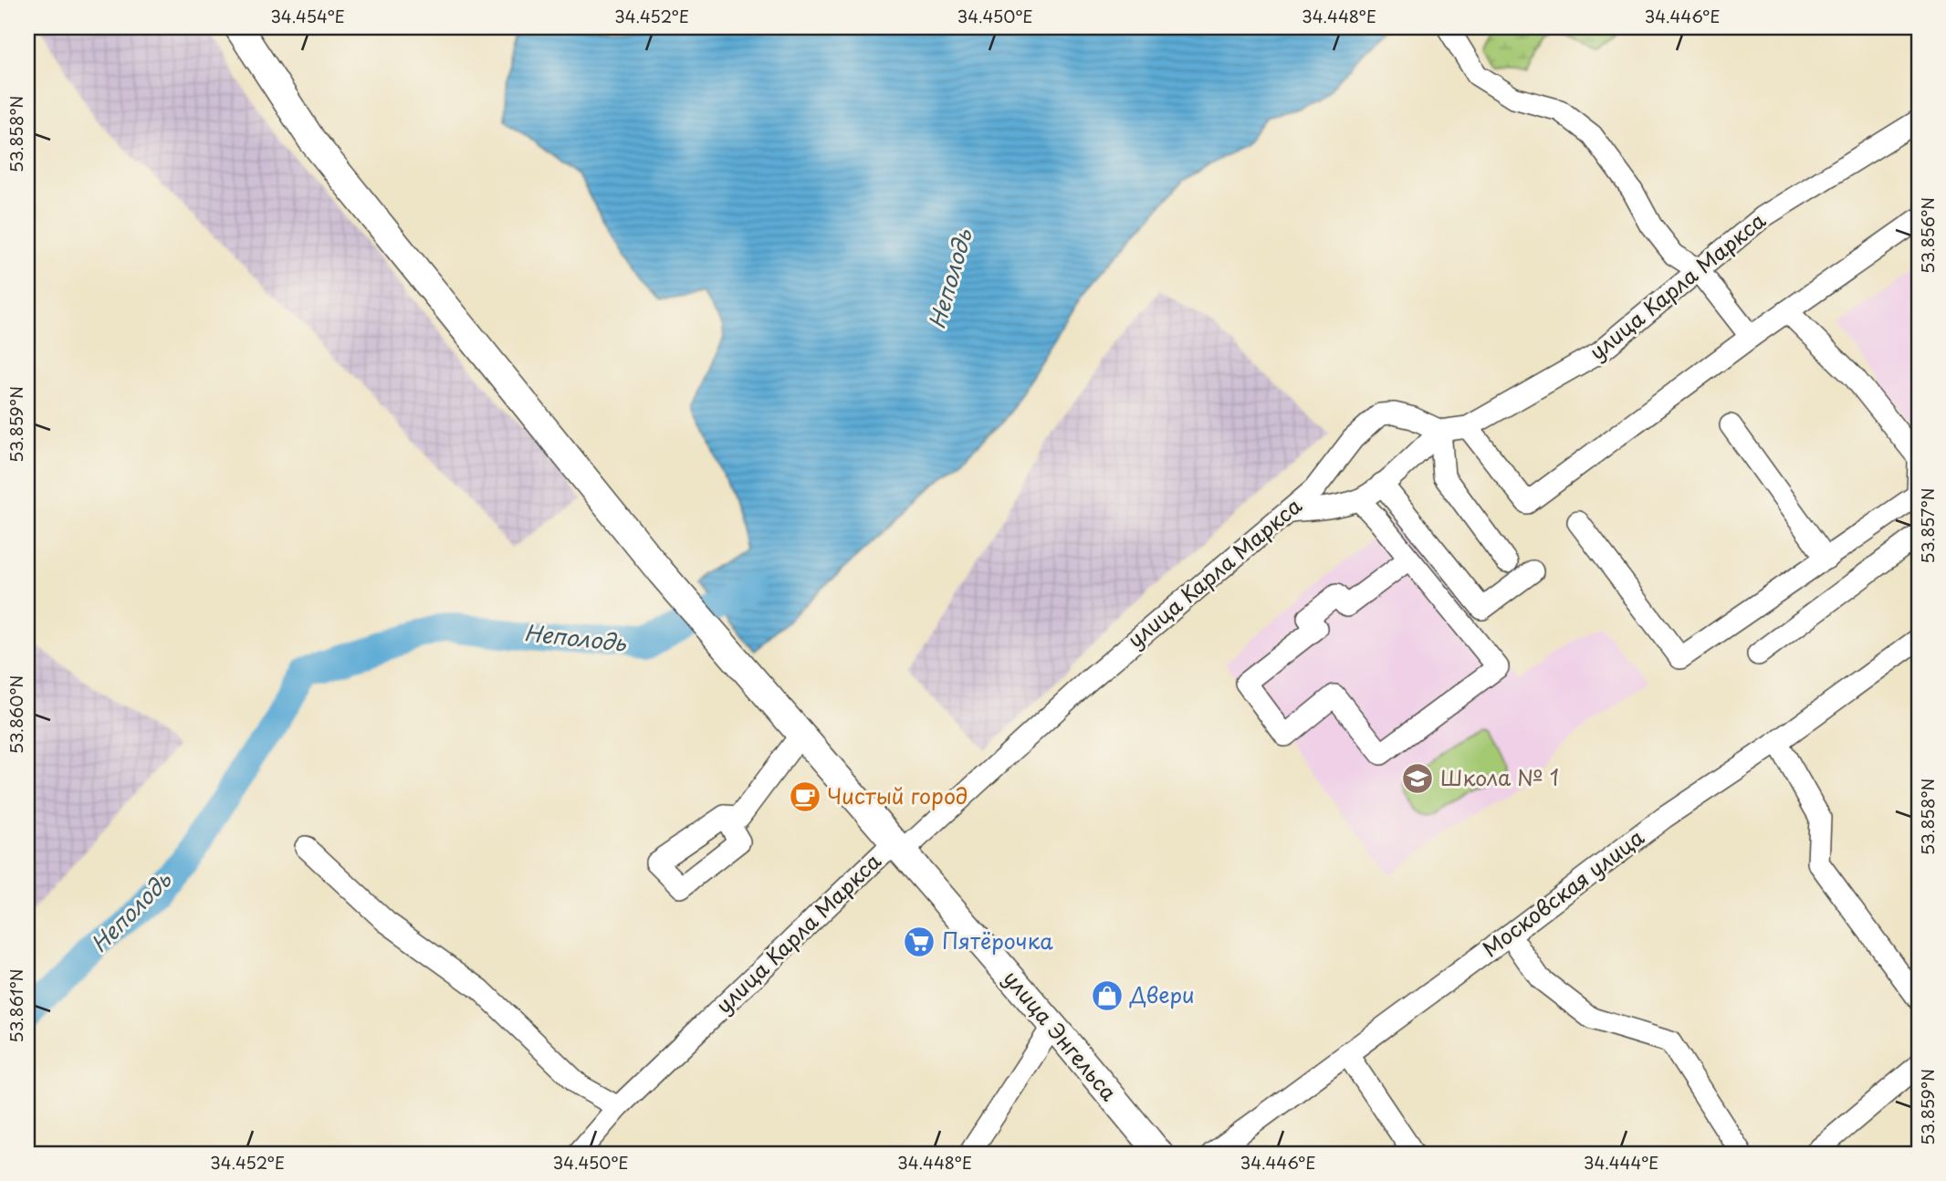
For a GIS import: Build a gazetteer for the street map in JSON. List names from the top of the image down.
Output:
{
  "streets": {
    "main road": ["улица Энгельса"],
    "street": ["улица Карла Маркса", "Московская улица"]
  },
  "crossings": [
    ["улица Карла Маркса", "улица Энгельса"]
  ],
  "water": ["Неполодь"],
  "places": {
    "school or university": ["Школа № 1"],
    "cafe": ["Чистый город"],
    "supermarket": ["Пятёрочка"],
    "shop": ["Двери"]
  },
  "coordinates": [
    "34.454°E",
    "34.452°E",
    "34.450°E",
    "34.448°E",
    "34.446°E",
    "53.858°N",
    "53.856°N",
    "53.859°N",
    "53.857°N",
    "53.860°N",
    "53.861°N",
    "34.444°E"
  ]
}
